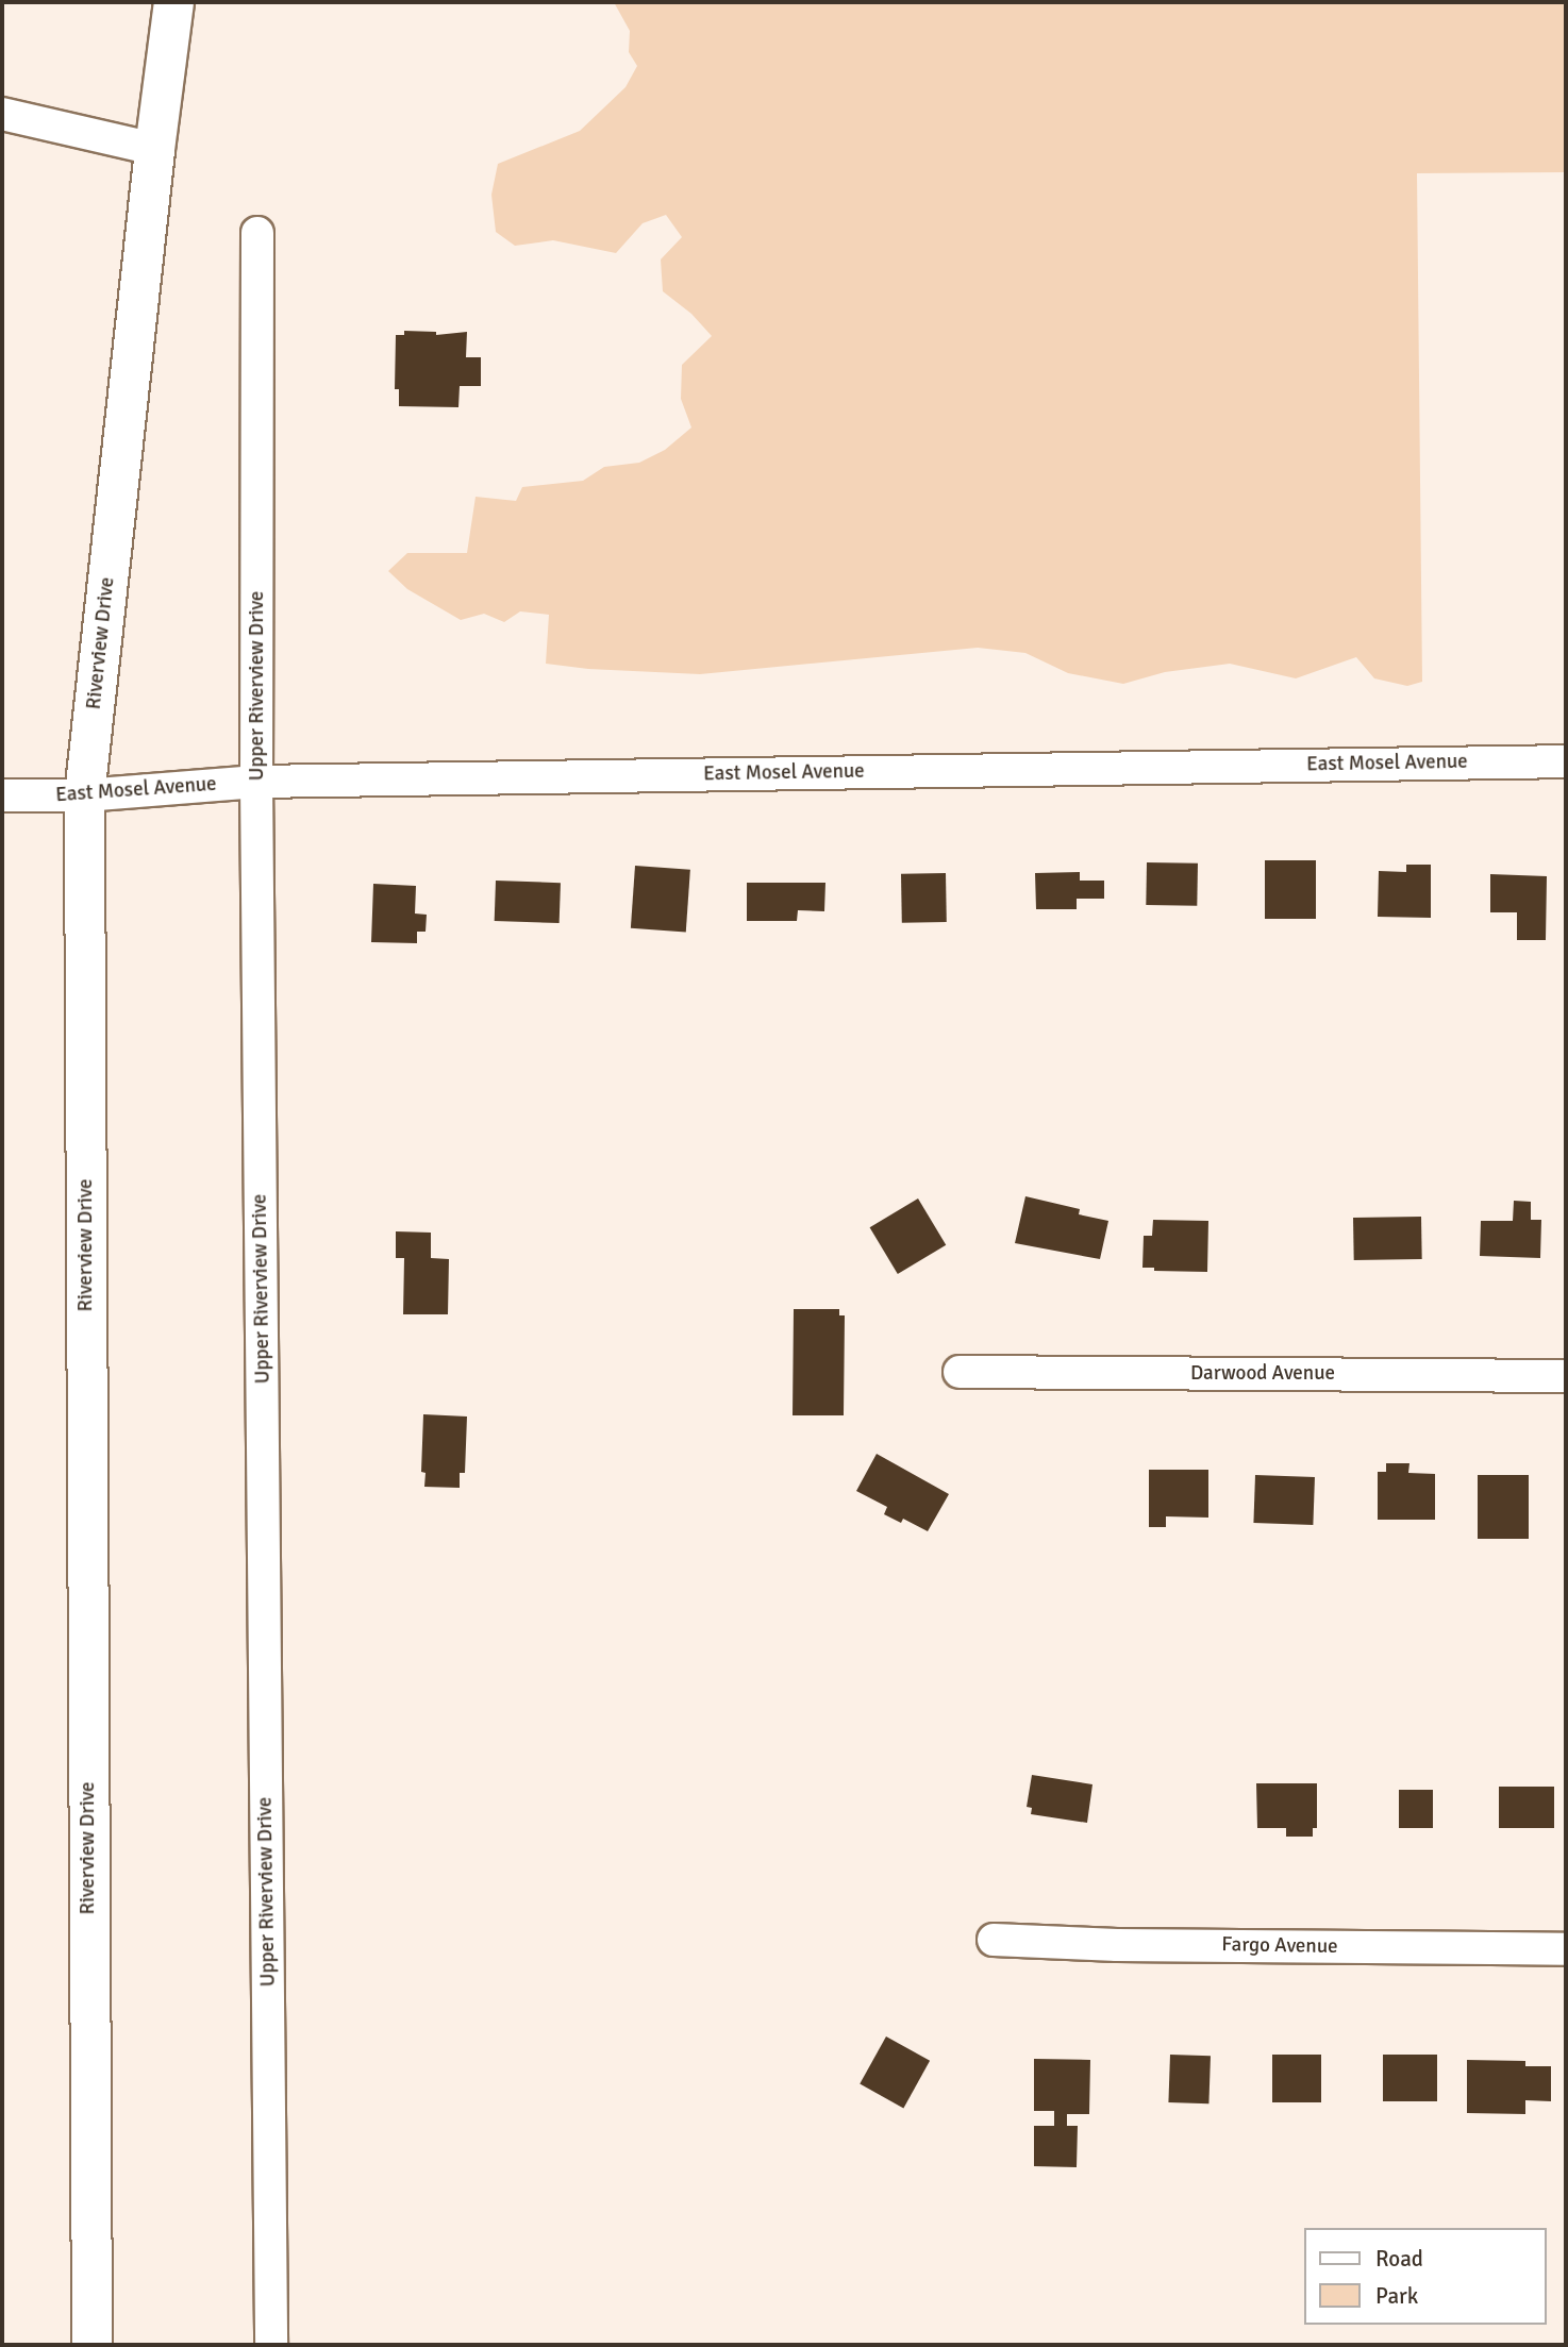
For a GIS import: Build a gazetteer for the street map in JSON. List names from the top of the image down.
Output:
{
  "streets": {
    "street": [
      "Riverview Drive",
      "Upper Riverview Drive",
      "East Mosel Avenue",
      "Darwood Avenue",
      "Fargo Avenue"
    ]
  },
  "crossings": [
    ["Riverview Drive", "East Mosel Avenue"],
    ["Upper Riverview Drive", "East Mosel Avenue"]
  ],
  "legend": ["Road", "Park"]
}
